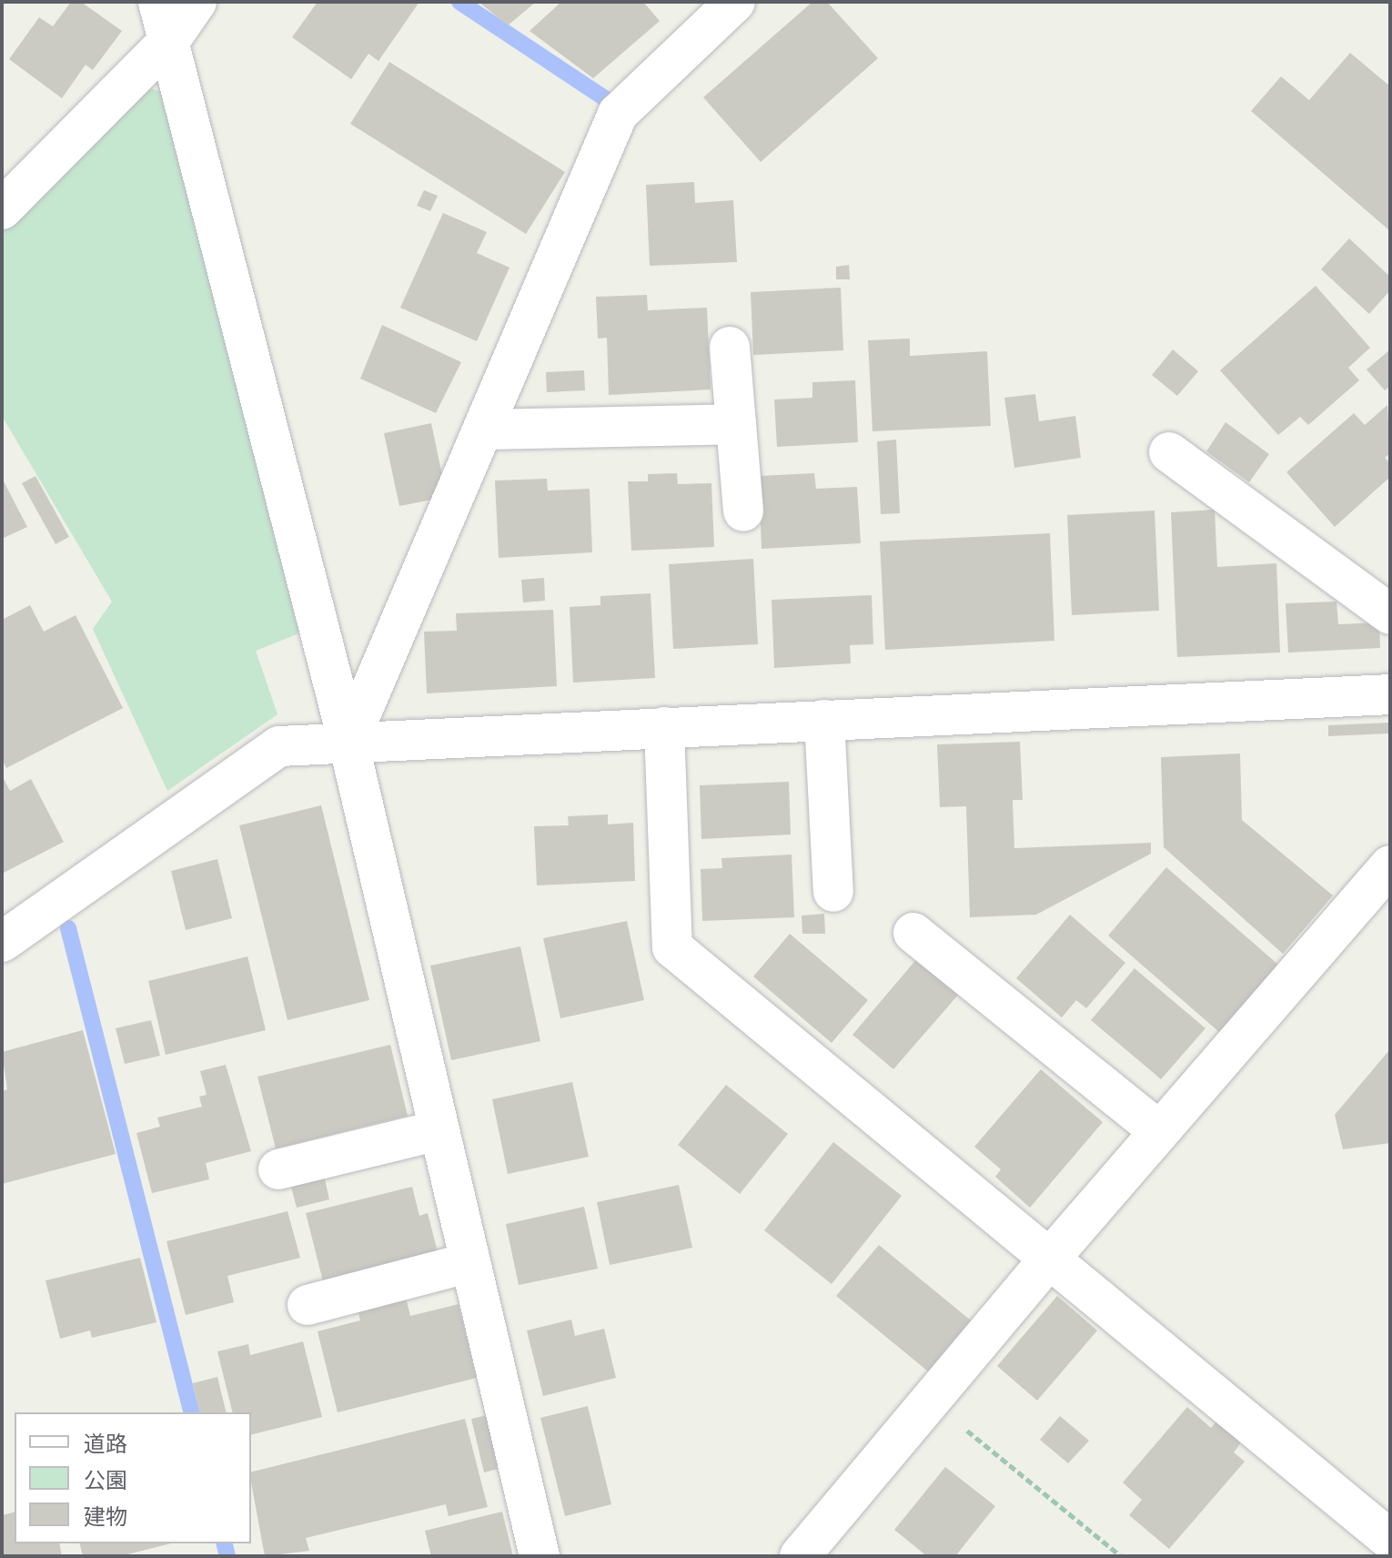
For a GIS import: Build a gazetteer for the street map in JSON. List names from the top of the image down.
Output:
{
  "legend": ["道路", "公園", "建物"]
}
